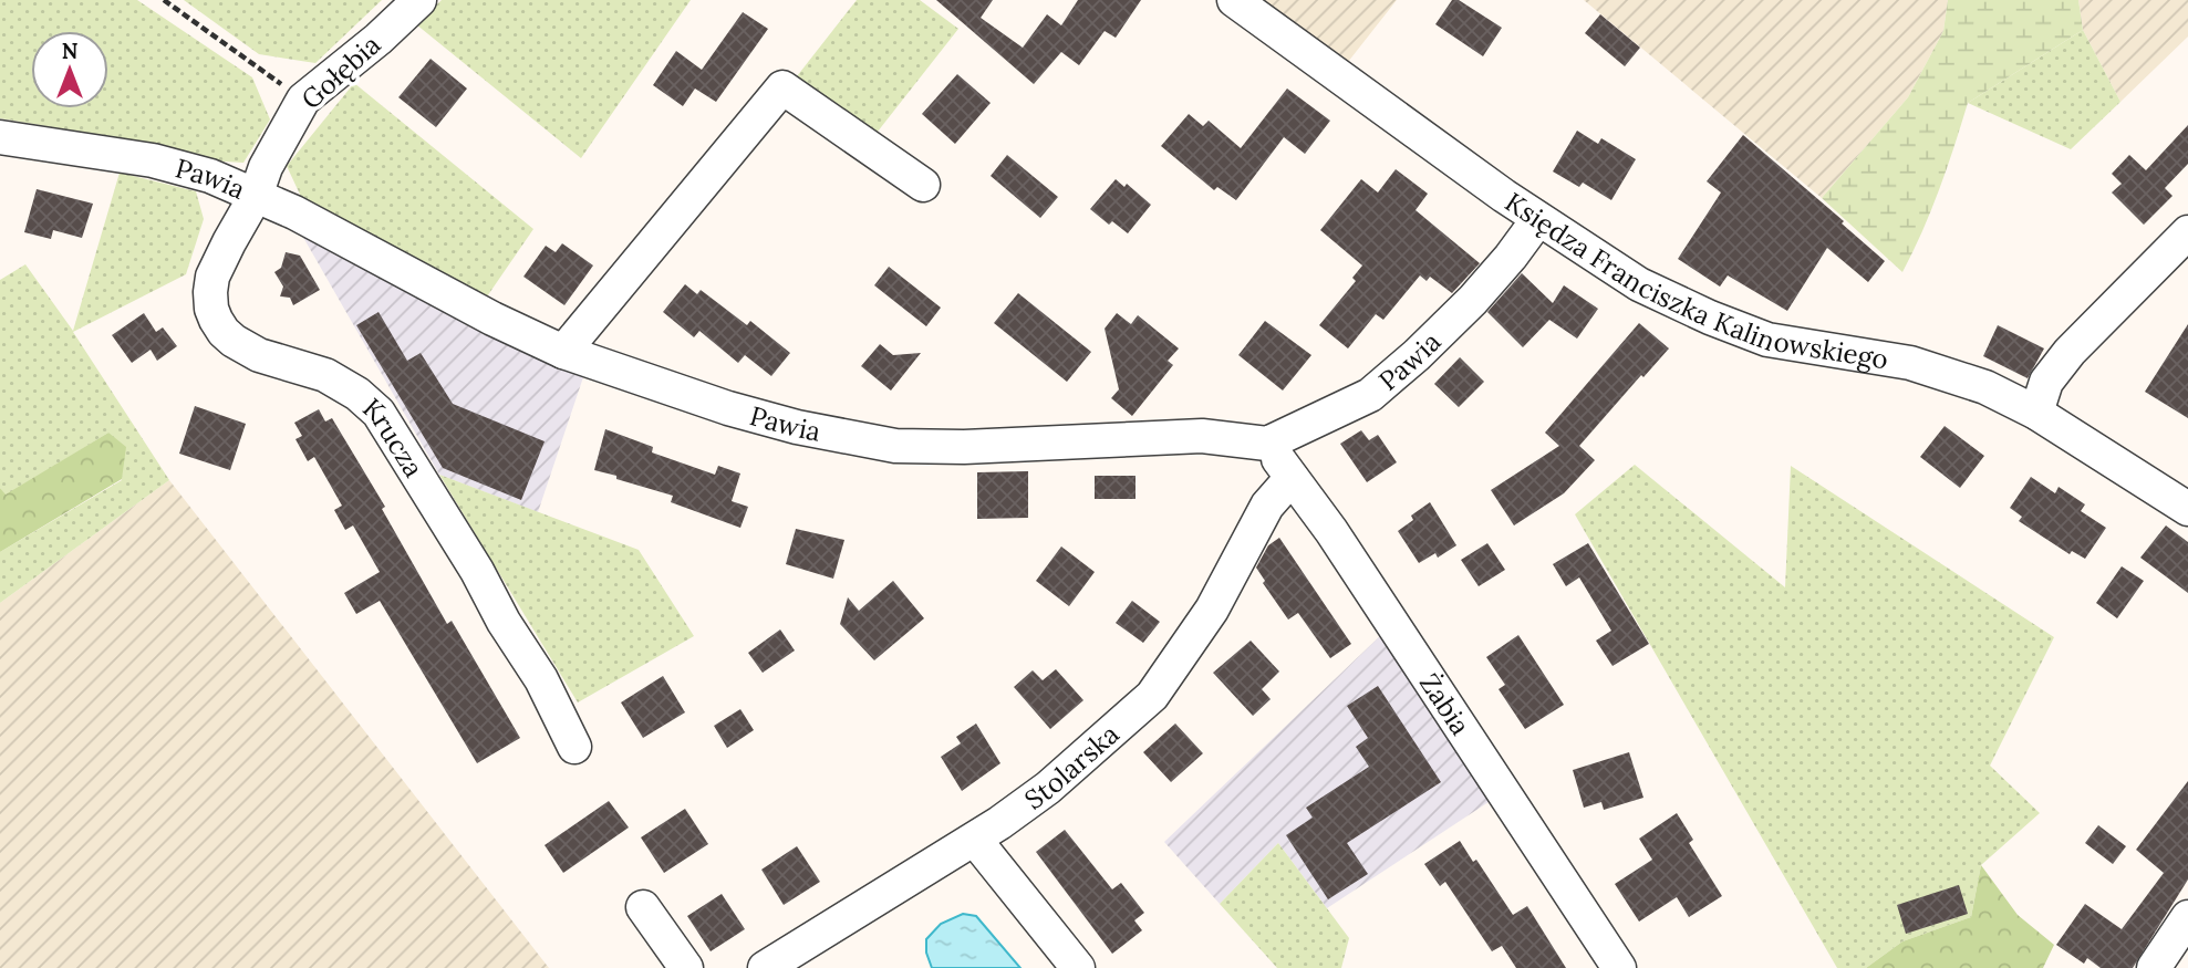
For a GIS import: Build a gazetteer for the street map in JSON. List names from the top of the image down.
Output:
{
  "streets": {
    "street": [
      "Gołębia",
      "Pawia",
      "Księdza Franciszka Kalinowskiego",
      "Krucza",
      "Żabia",
      "Stolarska"
    ]
  },
  "crossings": [
    ["Gołębia", "Pawia"],
    ["Gołębia", "Krucza"],
    ["Pawia", "Księdza Franciszka Kalinowskiego"],
    ["Pawia", "Krucza"],
    ["Pawia", "Żabia"],
    ["Żabia", "Stolarska"]
  ],
  "north": "top"
}
